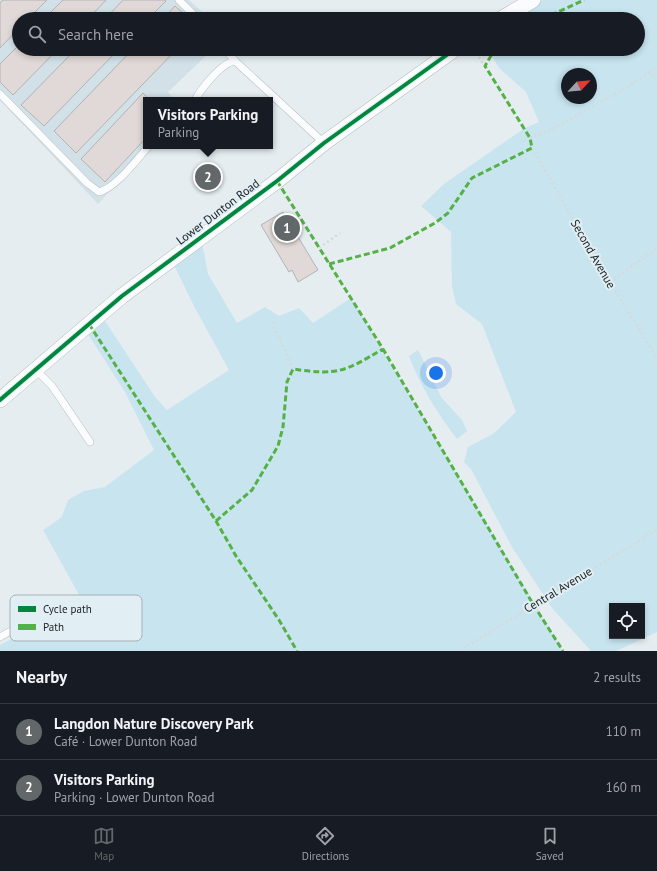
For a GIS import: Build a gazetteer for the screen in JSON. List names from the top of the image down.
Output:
{
  "streets": {
    "street": ["Lower Dunton Road"],
    "path": ["Second Avenue", "Central Avenue"]
  },
  "legend": ["Cycle path", "Path"],
  "north": "top right",
  "page": {
    "search": "Search here",
    "popup": ["Visitors Parking", "Parking"],
    "pins": ["2", "1"],
    "heading": ["Nearby", "2 results"],
    "list": [
      {
        "mark": "1",
        "name": "Langdon Nature Discovery Park",
        "note": "Café · Lower Dunton Road",
        "value": "110 m"
      },
      {
        "mark": "2",
        "name": "Visitors Parking",
        "note": "Parking · Lower Dunton Road",
        "value": "160 m"
      }
    ],
    "nav": ["Map", "Directions", "Saved"]
  }
}
